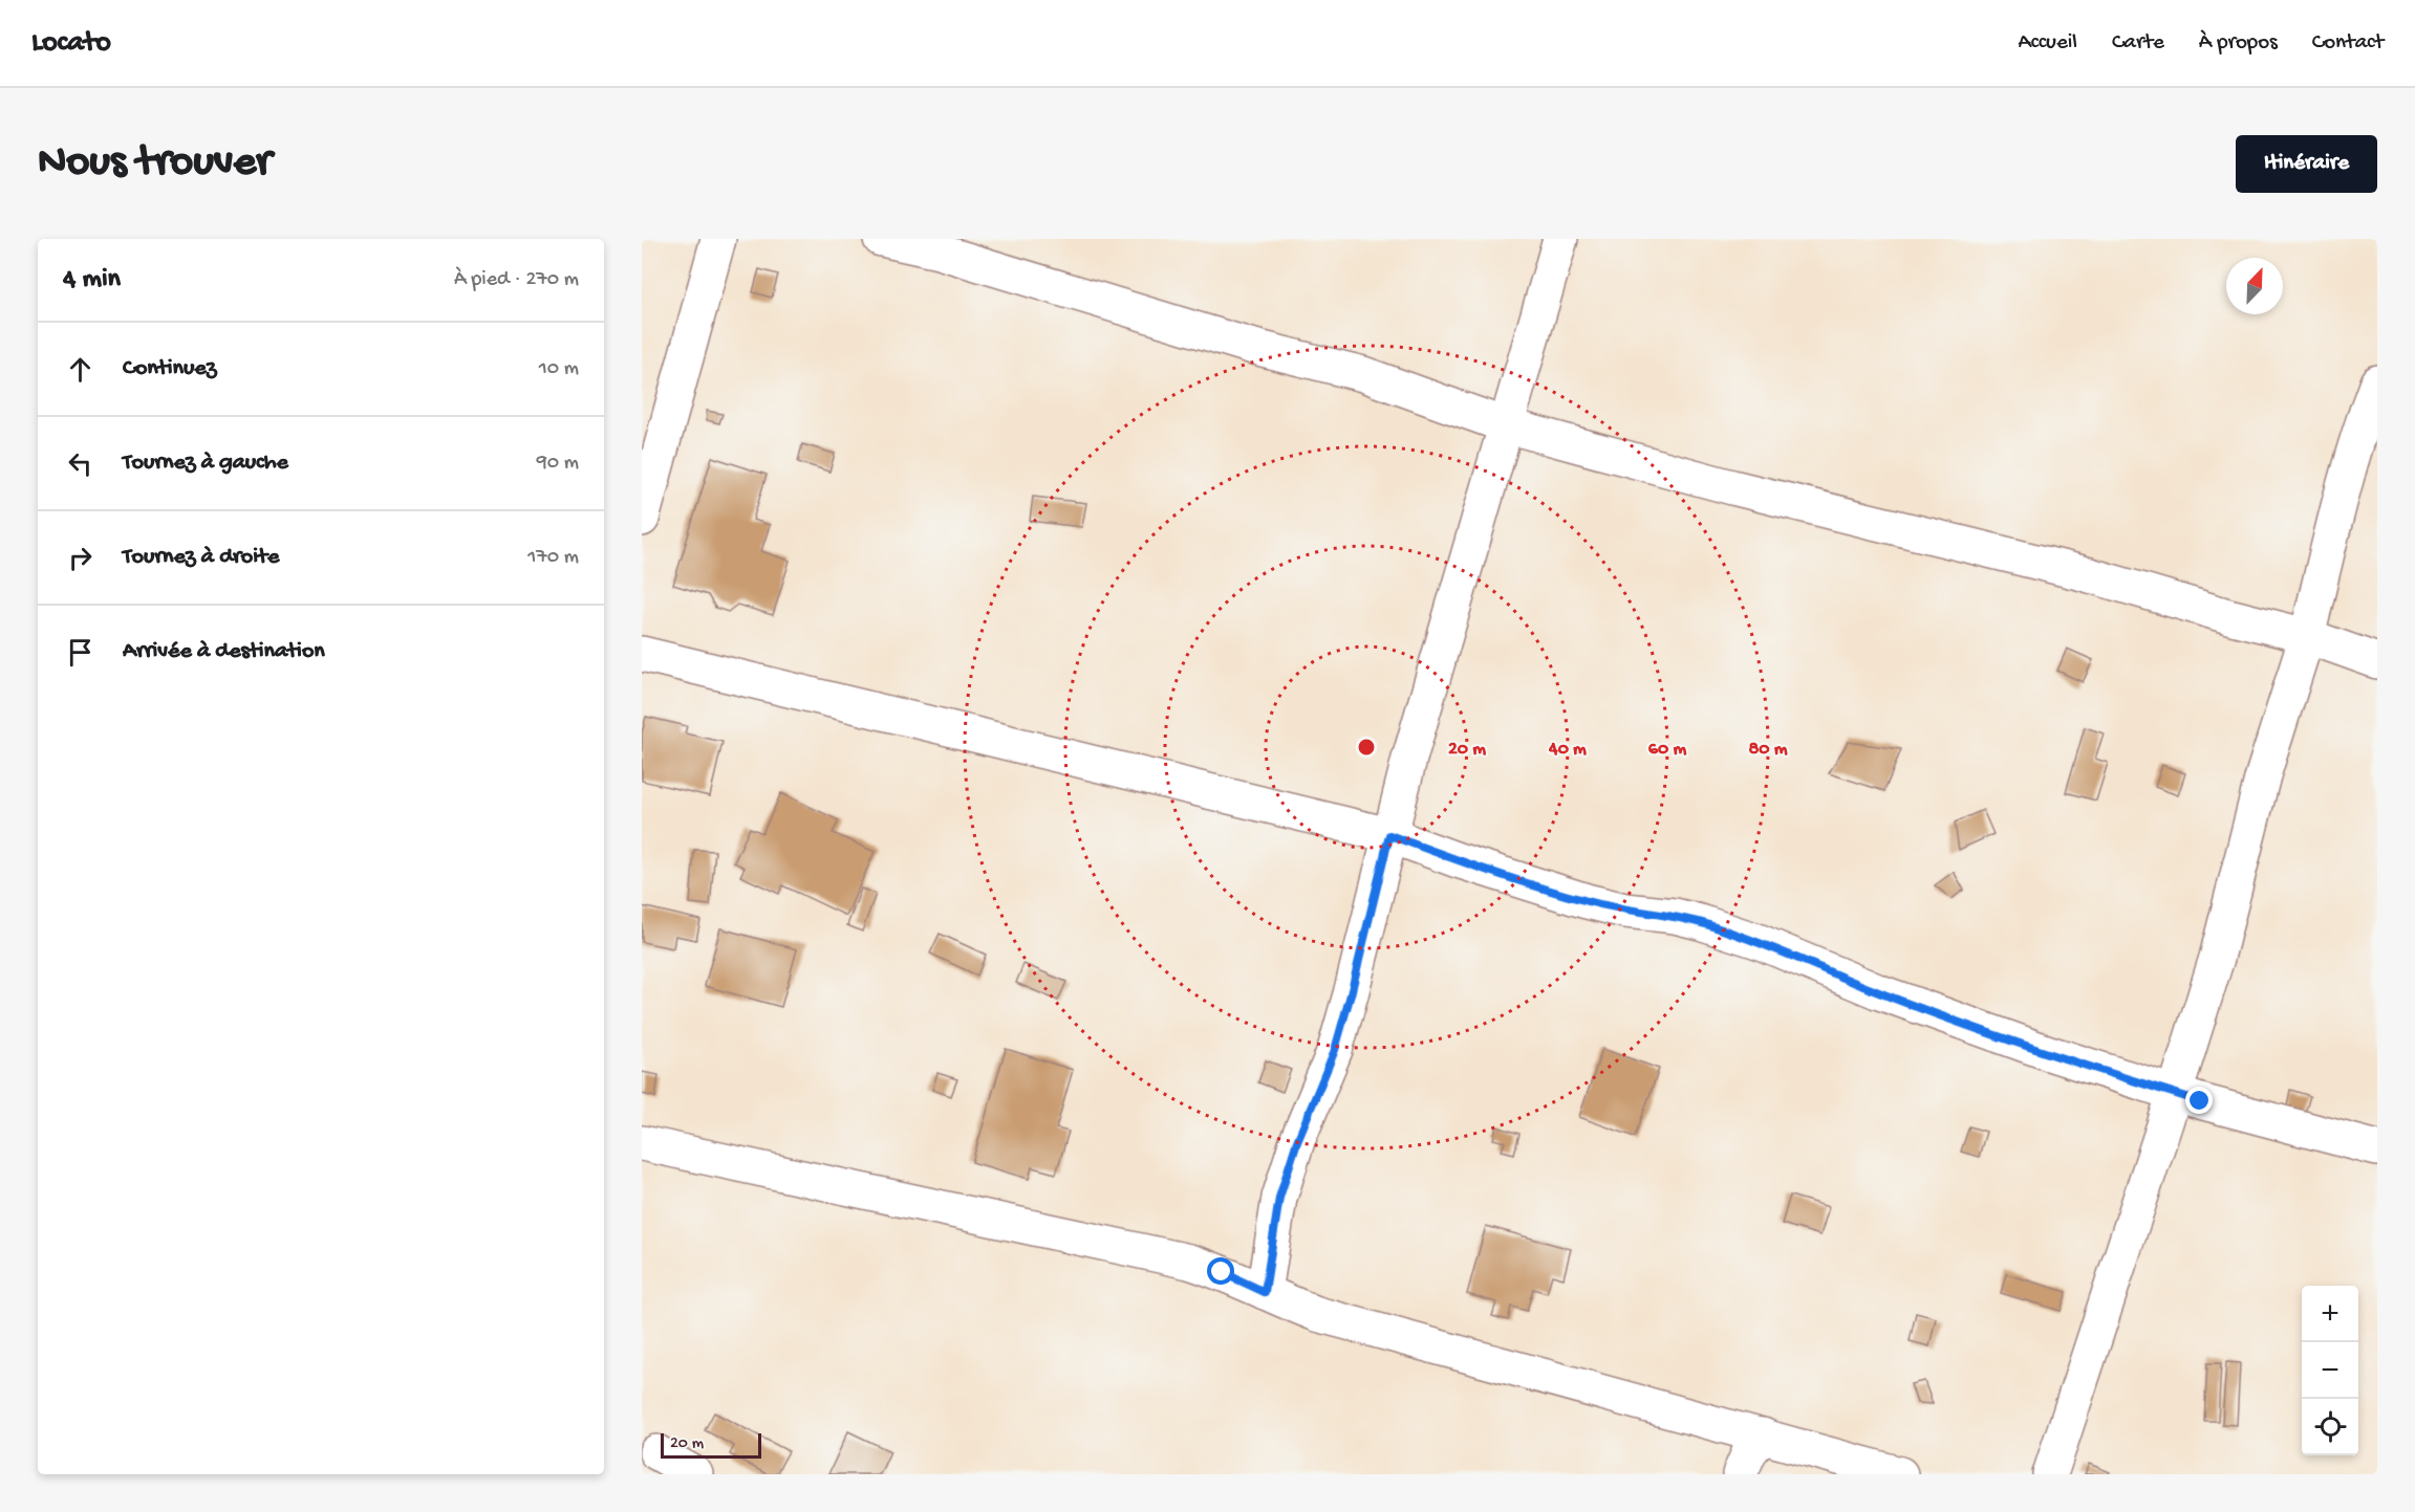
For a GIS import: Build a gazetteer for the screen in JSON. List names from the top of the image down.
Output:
{
  "scale_bar": "20 m",
  "north": "top right",
  "page": {
    "header": "Locato",
    "nav": [
      "Accueil",
      "Carte",
      "À propos",
      "Contact"
    ],
    "buttons": "Itinéraire",
    "title": "Nous trouver",
    "heading": ["4 min", "À pied · 270 m"],
    "list": [
      ["Continuez", "10 m"],
      ["Tournez à gauche", "90 m"],
      ["Tournez à droite", "170 m"],
      "Arrivée à destination"
    ],
    "map_buttons": ["+", "−"],
    "scale": "20 m"
  },
  "rings": [
    "20 m",
    "40 m",
    "60 m",
    "80 m"
  ]
}
